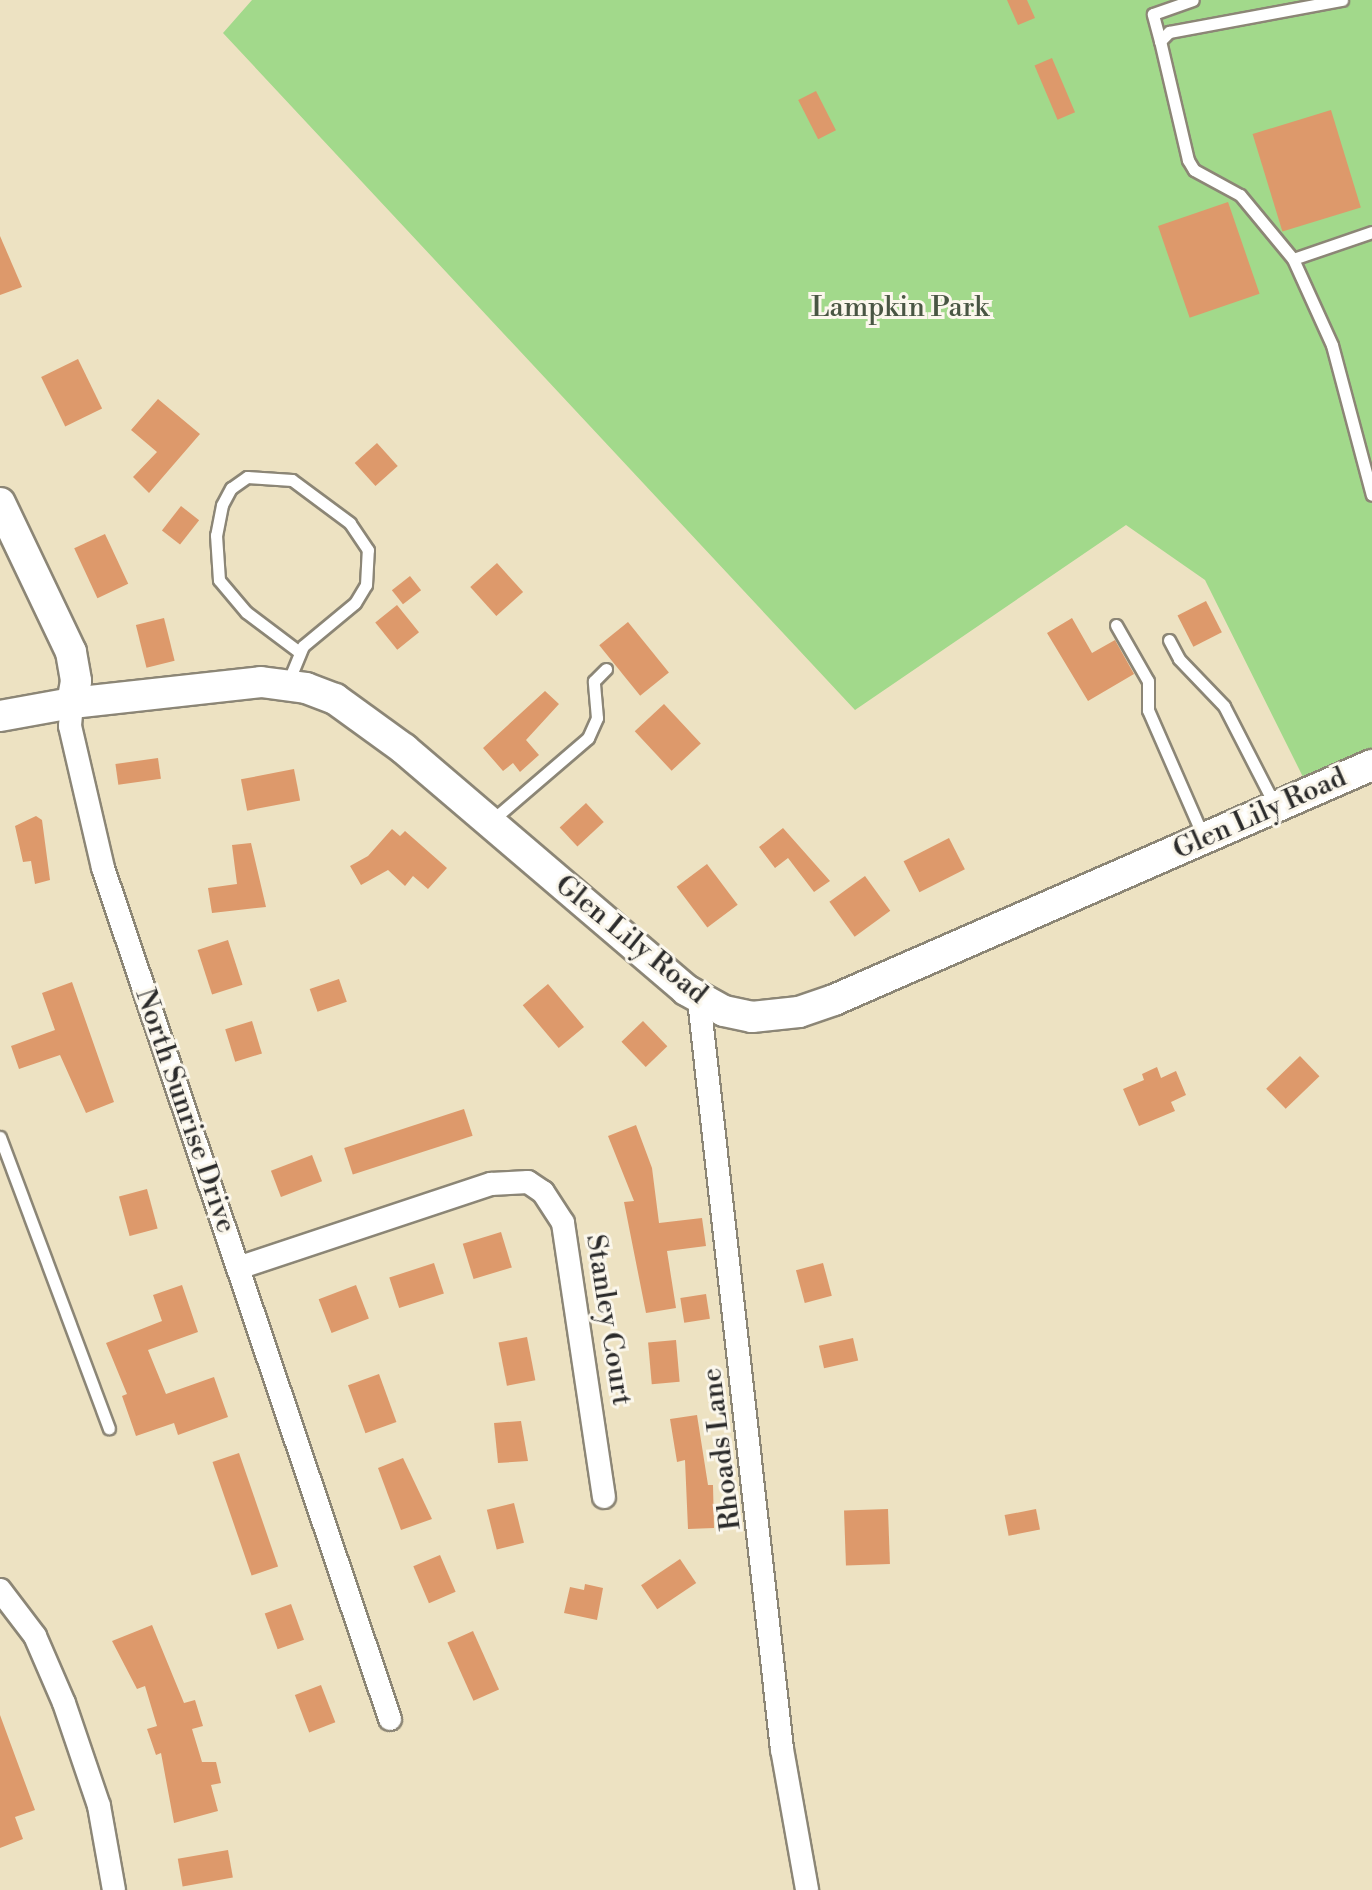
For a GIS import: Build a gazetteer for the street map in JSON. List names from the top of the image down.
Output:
{
  "streets": {
    "street": [
      "Glen Lily Road",
      "North Sunrise Drive",
      "Stanley Court",
      "Rhoads Lane"
    ]
  },
  "crossings": [
    ["Glen Lily Road", "North Sunrise Drive"],
    ["Glen Lily Road", "Rhoads Lane"],
    ["North Sunrise Drive", "Stanley Court"]
  ],
  "parks": ["Lampkin Park"]
}
